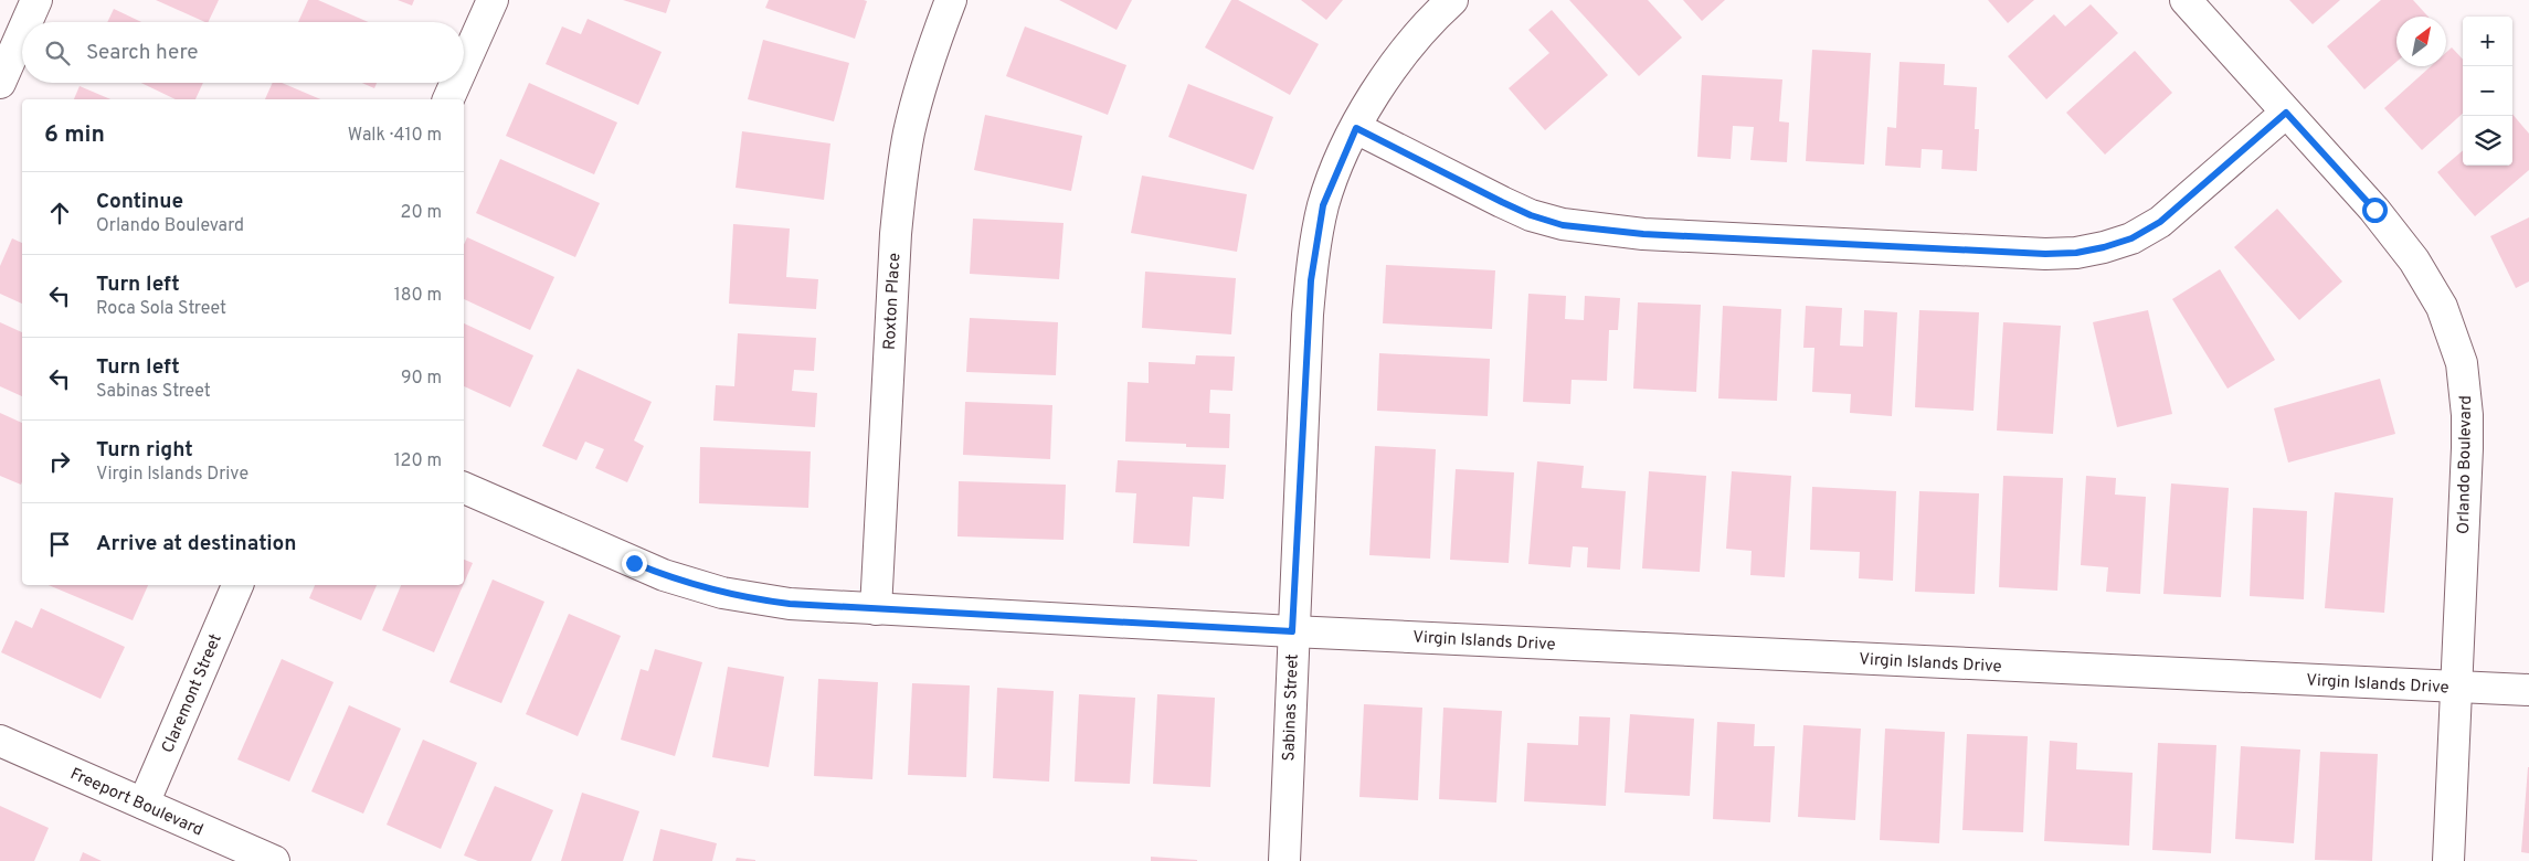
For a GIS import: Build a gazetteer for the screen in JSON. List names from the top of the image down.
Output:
{
  "streets": {
    "street": [
      "Roxton Place",
      "Orlando Boulevard",
      "Virgin Islands Drive",
      "Claremont Street",
      "Sabinas Street",
      "Freeport Boulevard"
    ]
  },
  "crossings": [
    ["Roxton Place", "Virgin Islands Drive"],
    ["Orlando Boulevard", "Virgin Islands Drive"],
    ["Virgin Islands Drive", "Sabinas Street"],
    ["Claremont Street", "Freeport Boulevard"]
  ],
  "north": "top right",
  "page": {
    "map_buttons": ["+", "−"],
    "search": "Search here",
    "heading": ["6 min", "Walk · 410 m"],
    "list": [
      ["Continue", "Orlando Boulevard", "20 m"],
      ["Turn left", "Roca Sola Street", "180 m"],
      ["Turn left", "Sabinas Street", "90 m"],
      ["Turn right", "Virgin Islands Drive", "120 m"],
      "Arrive at destination"
    ]
  }
}
